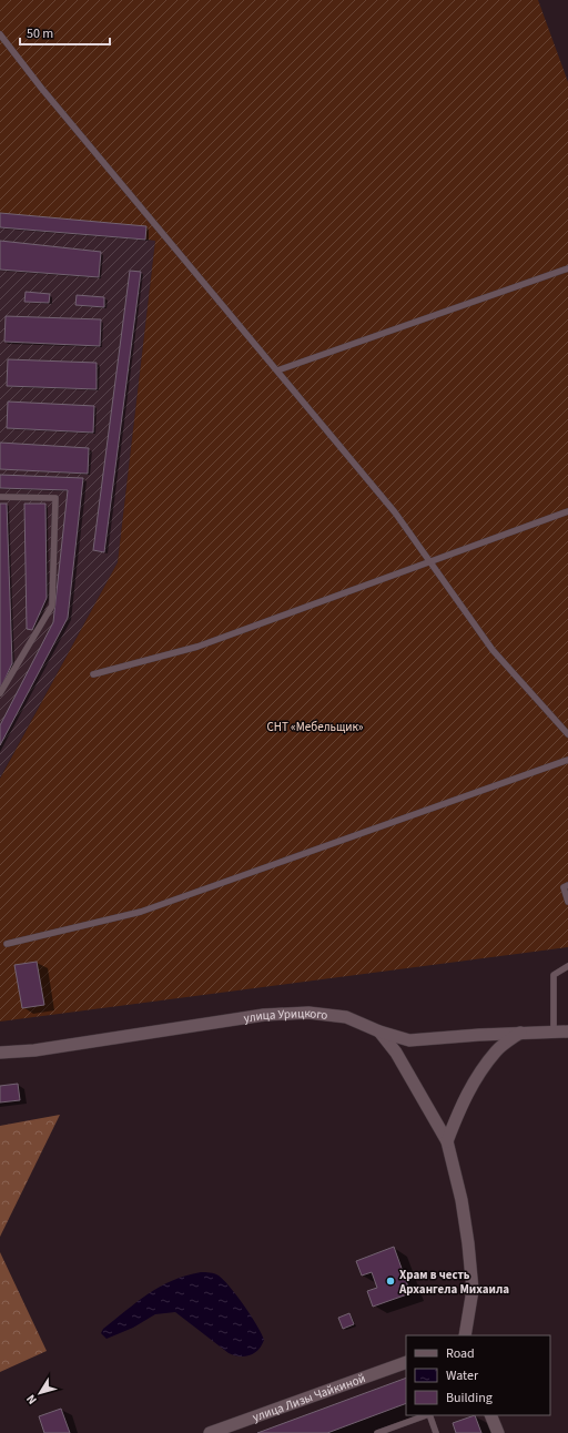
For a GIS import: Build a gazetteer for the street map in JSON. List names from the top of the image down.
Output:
{
  "streets": {
    "street": ["улица Урицкого", "улица Лизы Чайкиной"]
  },
  "parks": ["СНТ «Мебельщик»"],
  "places": ["Храм в честь Архангела Михаила"],
  "legend": ["Road", "Water", "Building"],
  "scale_bar": "50 m",
  "north": "bottom left"
}
